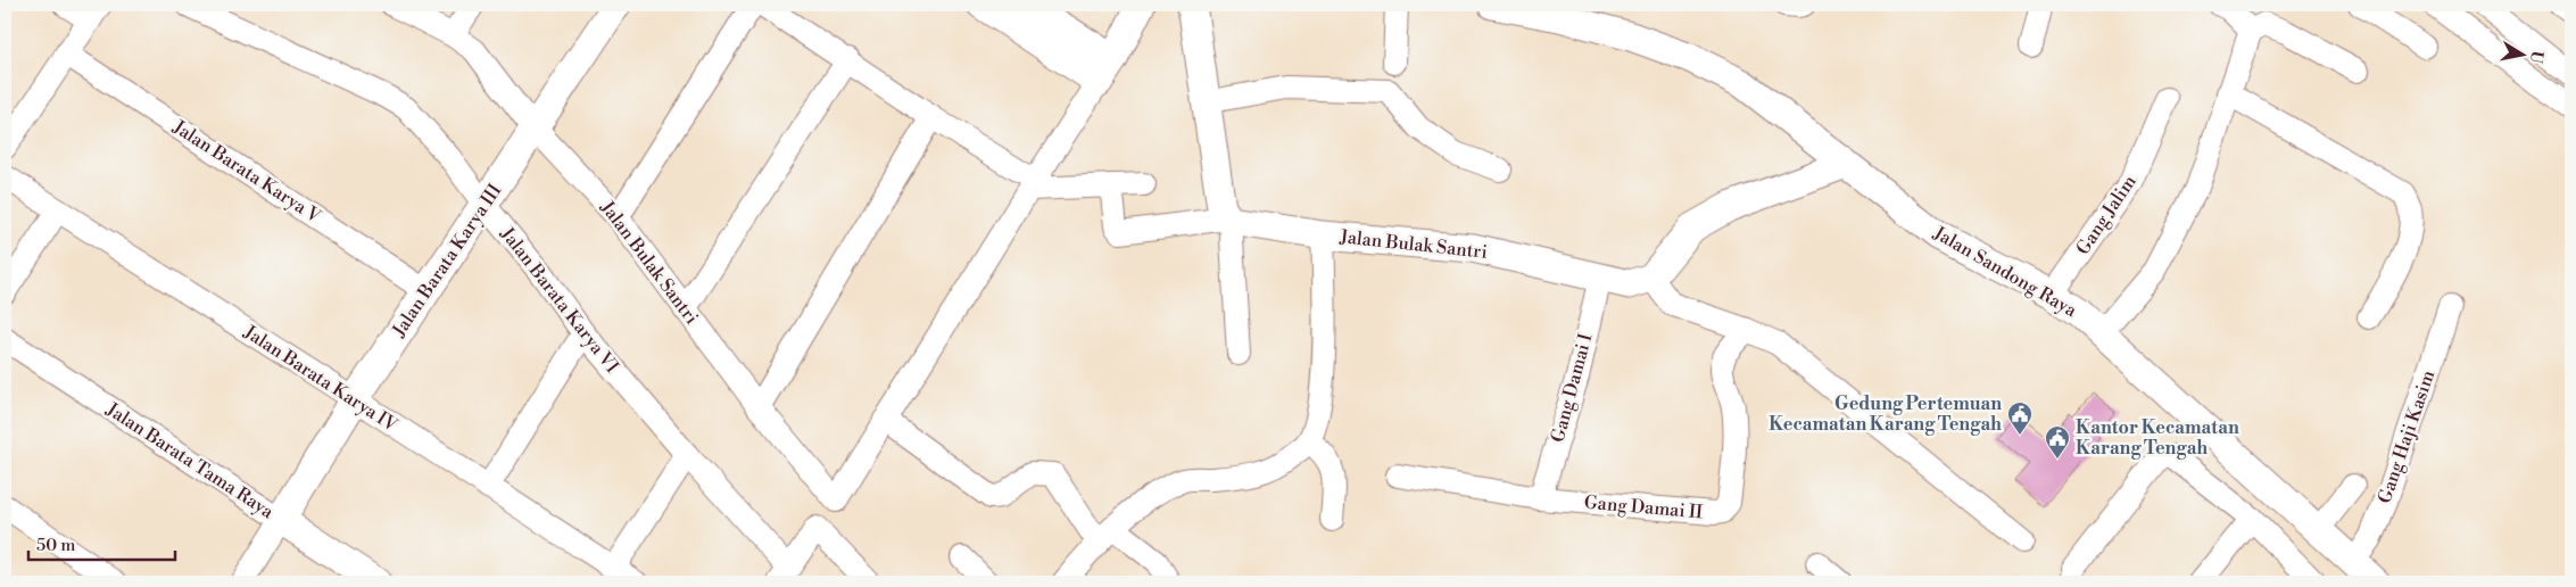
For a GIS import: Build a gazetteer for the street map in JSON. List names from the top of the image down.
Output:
{
  "streets": {
    "street": [
      "Jalan Barata Karya V",
      "Gang Jalim",
      "Jalan Bulak Santri",
      "Jalan Barata Karya III",
      "Jalan Sandong Raya",
      "Jalan Barata Karya VI",
      "Jalan Barata Karya IV",
      "Gang Damai I",
      "Gang Haji Kasim",
      "Jalan Barata Tama Raya",
      "Gang Damai II"
    ]
  },
  "crossings": [
    ["Jalan Barata Karya V", "Jalan Barata Karya III"],
    ["Gang Jalim", "Jalan Sandong Raya"],
    ["Jalan Bulak Santri", "Jalan Barata Karya III"],
    ["Jalan Bulak Santri", "Gang Damai I"],
    ["Jalan Barata Karya III", "Jalan Barata Karya VI"],
    ["Jalan Barata Karya III", "Jalan Barata Karya IV"],
    ["Jalan Barata Karya III", "Jalan Barata Tama Raya"],
    ["Jalan Sandong Raya", "Gang Haji Kasim"],
    ["Gang Damai I", "Gang Damai II"]
  ],
  "places": {
    "public building": ["Gedung Pertemuan Kecamatan Karang Tengah", "Kantor Kecamatan Karang Tengah"]
  },
  "scale_bar": "50 m",
  "north": "right"
}
